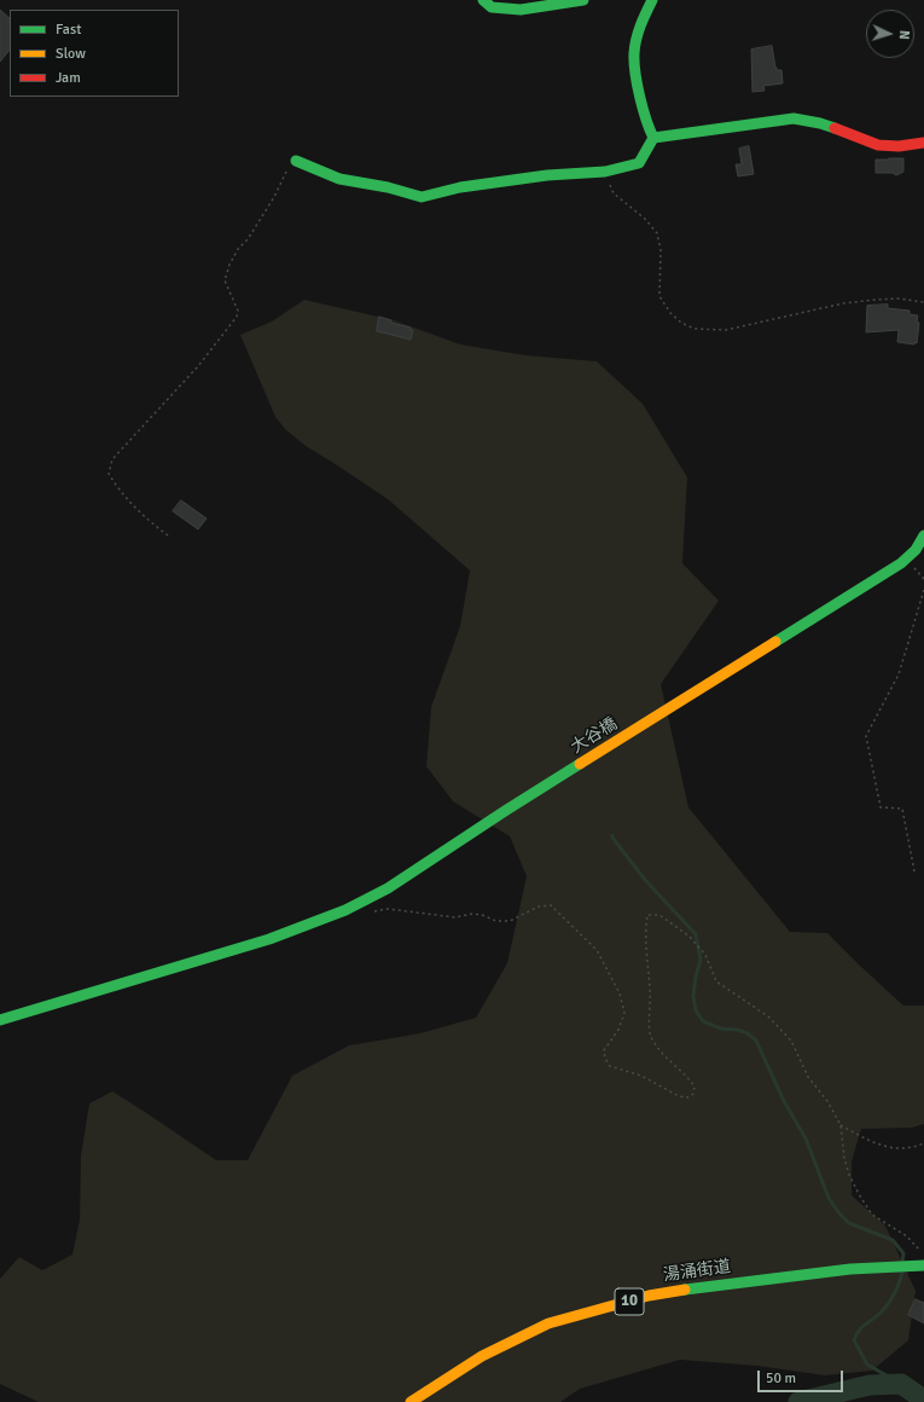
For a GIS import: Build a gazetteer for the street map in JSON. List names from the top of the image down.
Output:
{
  "streets": {
    "street": ["大谷橋", "湯涌街道", "10"]
  },
  "legend": ["Fast", "Slow", "Jam"],
  "scale_bar": "50 m",
  "north": "right"
}
